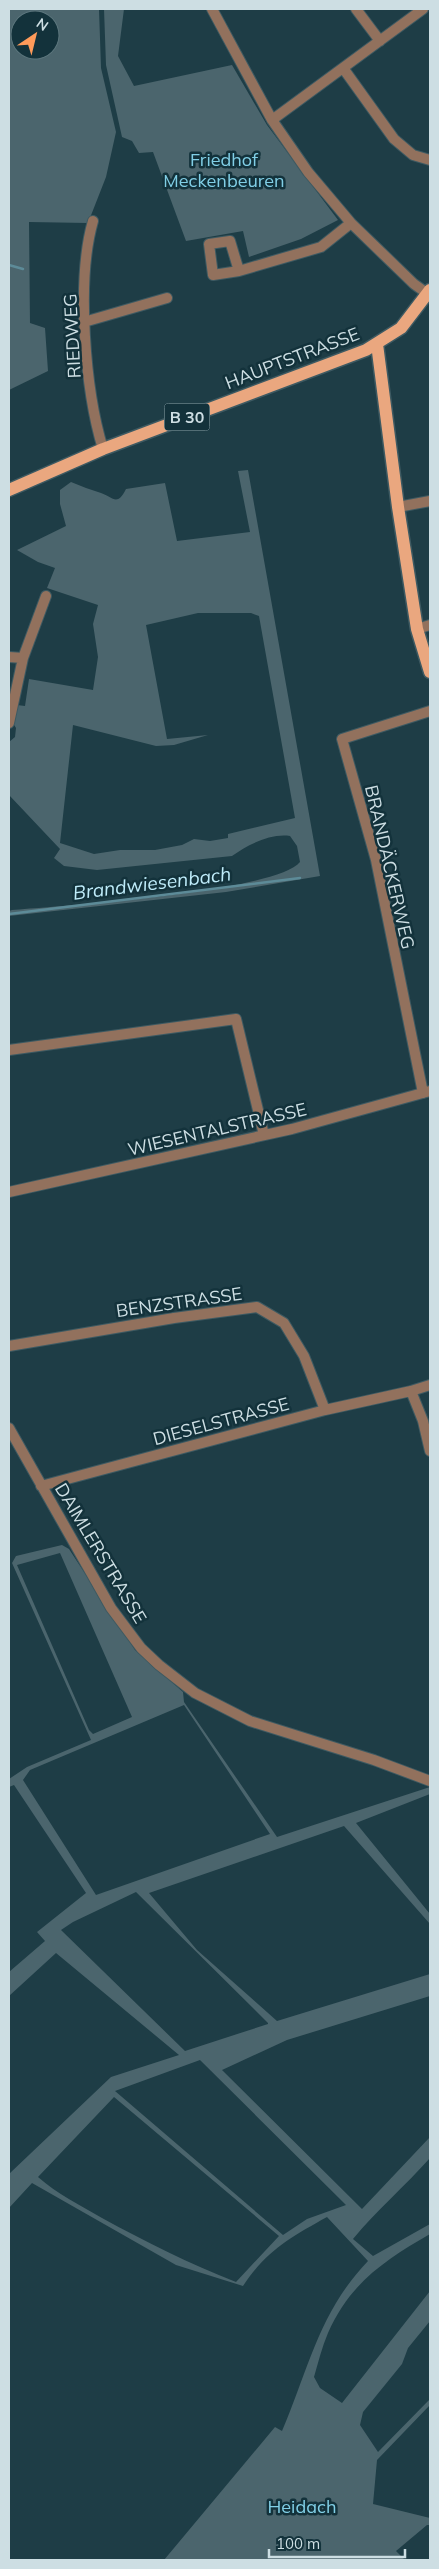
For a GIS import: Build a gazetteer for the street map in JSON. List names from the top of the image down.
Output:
{
  "streets": {
    "main road": ["HAUPTSTRASSE", "B 30"],
    "street": [
      "RIEDWEG",
      "BRANDÄCKERWEG",
      "WIESENTALSTRASSE",
      "BENZSTRASSE",
      "DIESELSTRASSE",
      "DAIMLERSTRASSE"
    ]
  },
  "crossings": [
    ["RIEDWEG", "HAUPTSTRASSE"],
    ["BRANDÄCKERWEG", "WIESENTALSTRASSE"],
    ["BENZSTRASSE", "DIESELSTRASSE"],
    ["DIESELSTRASSE", "DAIMLERSTRASSE"]
  ],
  "water": ["Brandwiesenbach"],
  "parks": ["Friedhof Meckenbeuren", "Heidach"],
  "scale_bar": "100 m",
  "north": "top right"
}
